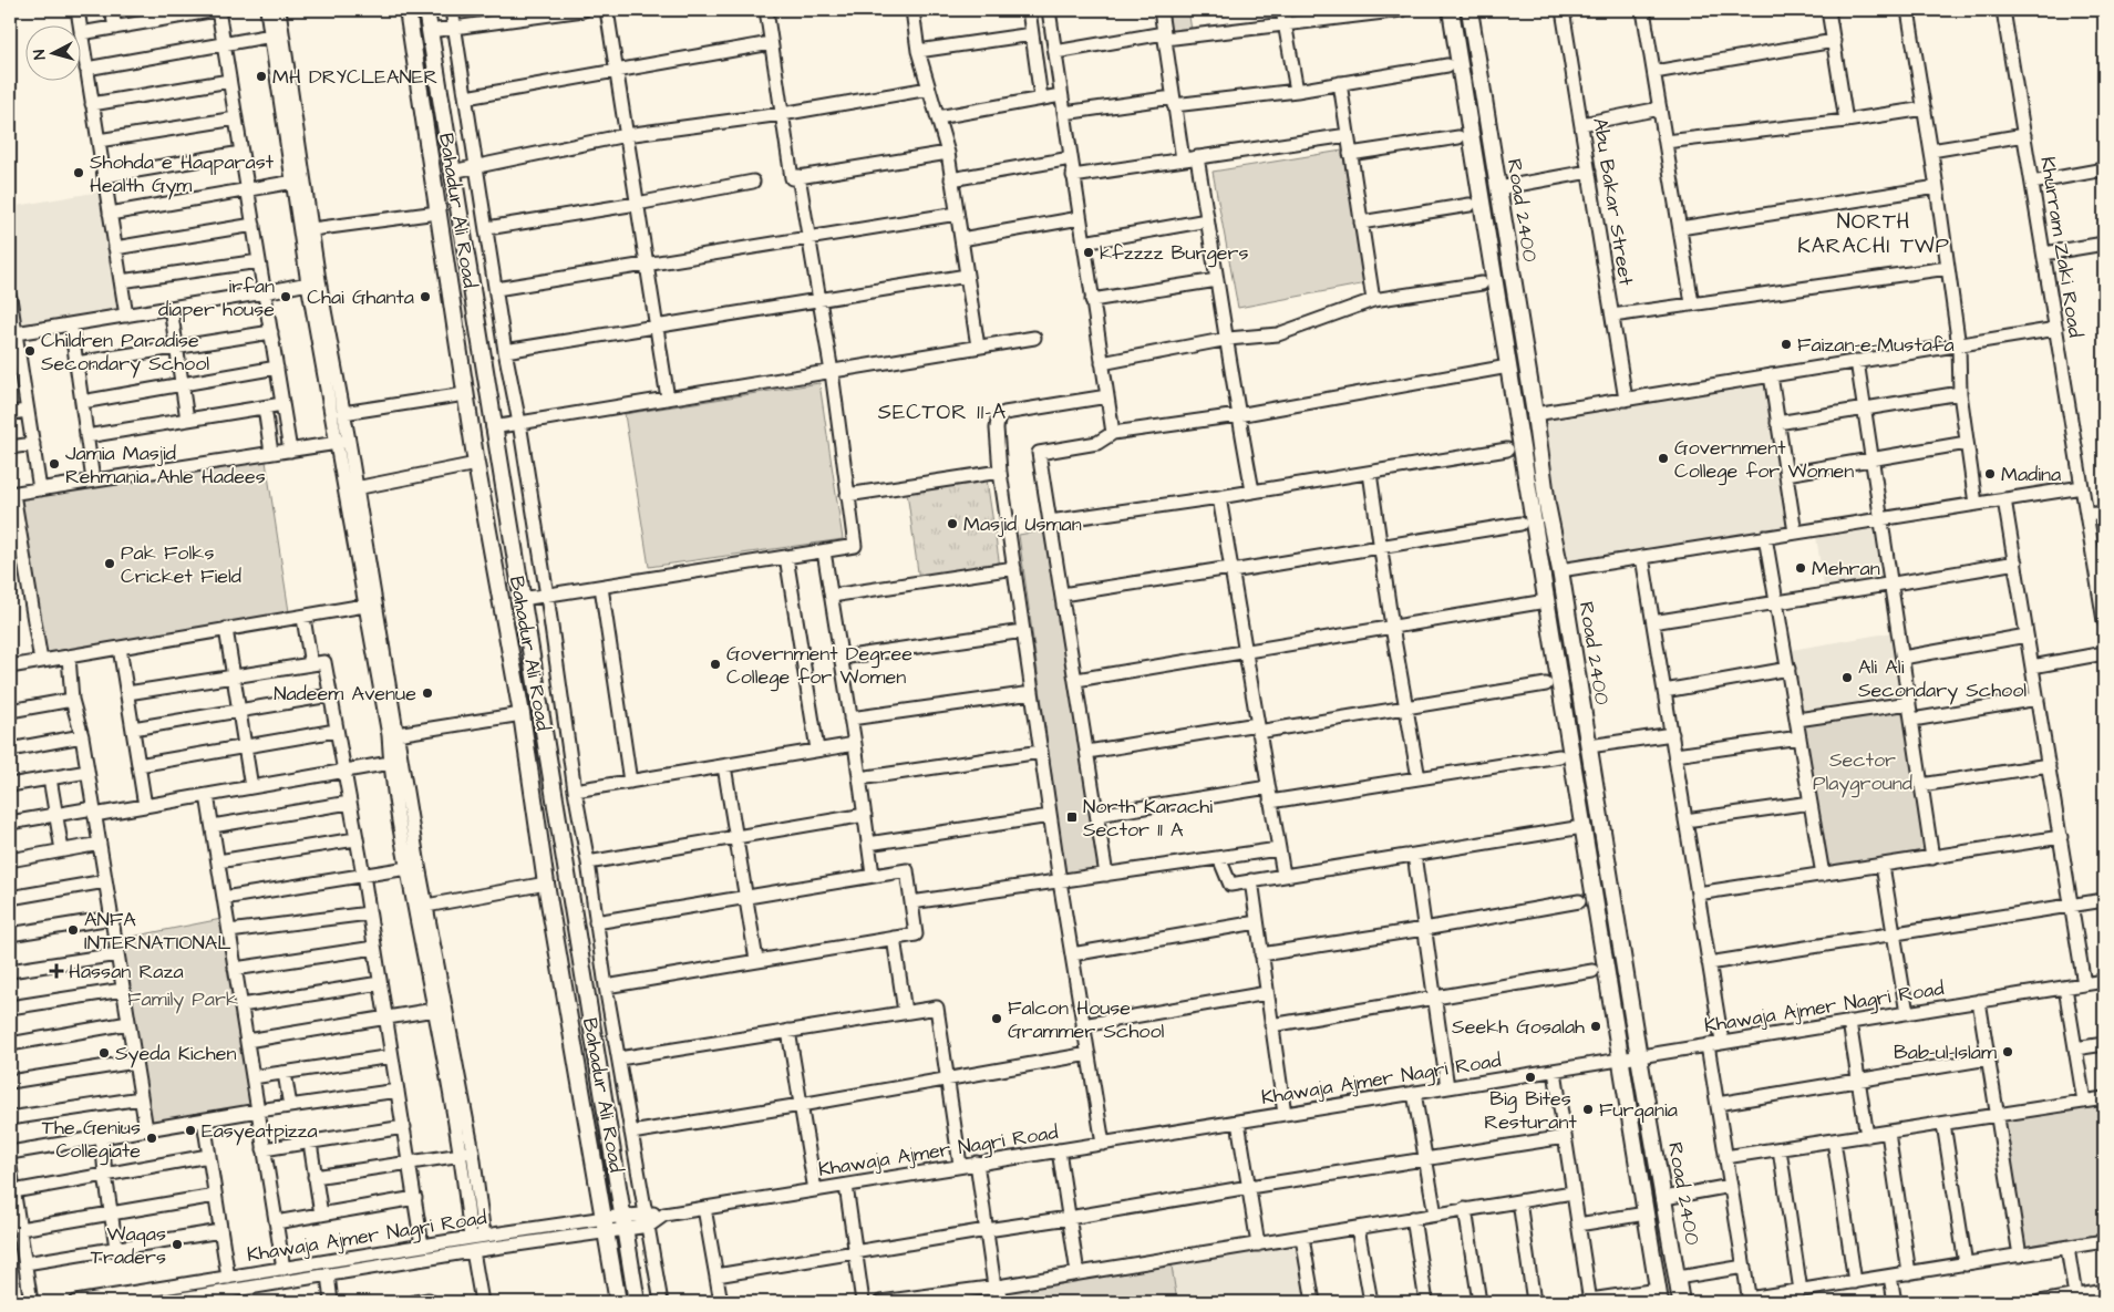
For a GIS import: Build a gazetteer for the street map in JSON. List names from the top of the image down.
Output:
{
  "streets": {
    "main road": ["Bahadur Ali Road", "Road 2400"],
    "street": ["Abu Bakar Street", "Khurram Zaki Road", "Khawaja Ajmer Nagri Road"]
  },
  "crossings": [
    ["Bahadur Ali Road", "Khawaja Ajmer Nagri Road"],
    ["Road 2400", "Khawaja Ajmer Nagri Road"]
  ],
  "districts": ["NORTH KARACHI TWP", "SECTOR 11-A"],
  "parks": ["Sector Playground", "Family Park"],
  "places": {
    "other": [
      "MH DRYCLEANER",
      "Shohda e Haqparast Health Gym",
      "kfzzzz Burgers",
      "irfan diaper house",
      "Chai Ghanta",
      "Faizan-e-Mustafa",
      "Children Paradise Secondary School",
      "Government College for Women",
      "Jamia Masjid Rehmania Ahle Hadees",
      "Madina",
      "Masjid Usman",
      "Pak Folks Cricket Field",
      "Mehran",
      "Government Degree College for Women",
      "Ali Ali Secondary School",
      "Nadeem Avenue",
      "ANFA INTERNATIONAL",
      "Falcon House Grammer School",
      "Seekh Gosalah",
      "Bab-ul-Islam",
      "Syeda Kichen",
      "Big Bites Resturant",
      "Furqania",
      "Easyeatpizza",
      "The Genius Collegiate",
      "Waqas Traders"
    ],
    "transit": ["North Karachi Sector 11 A"],
    "health": ["Hassan Raza"]
  },
  "north": "left"
}
